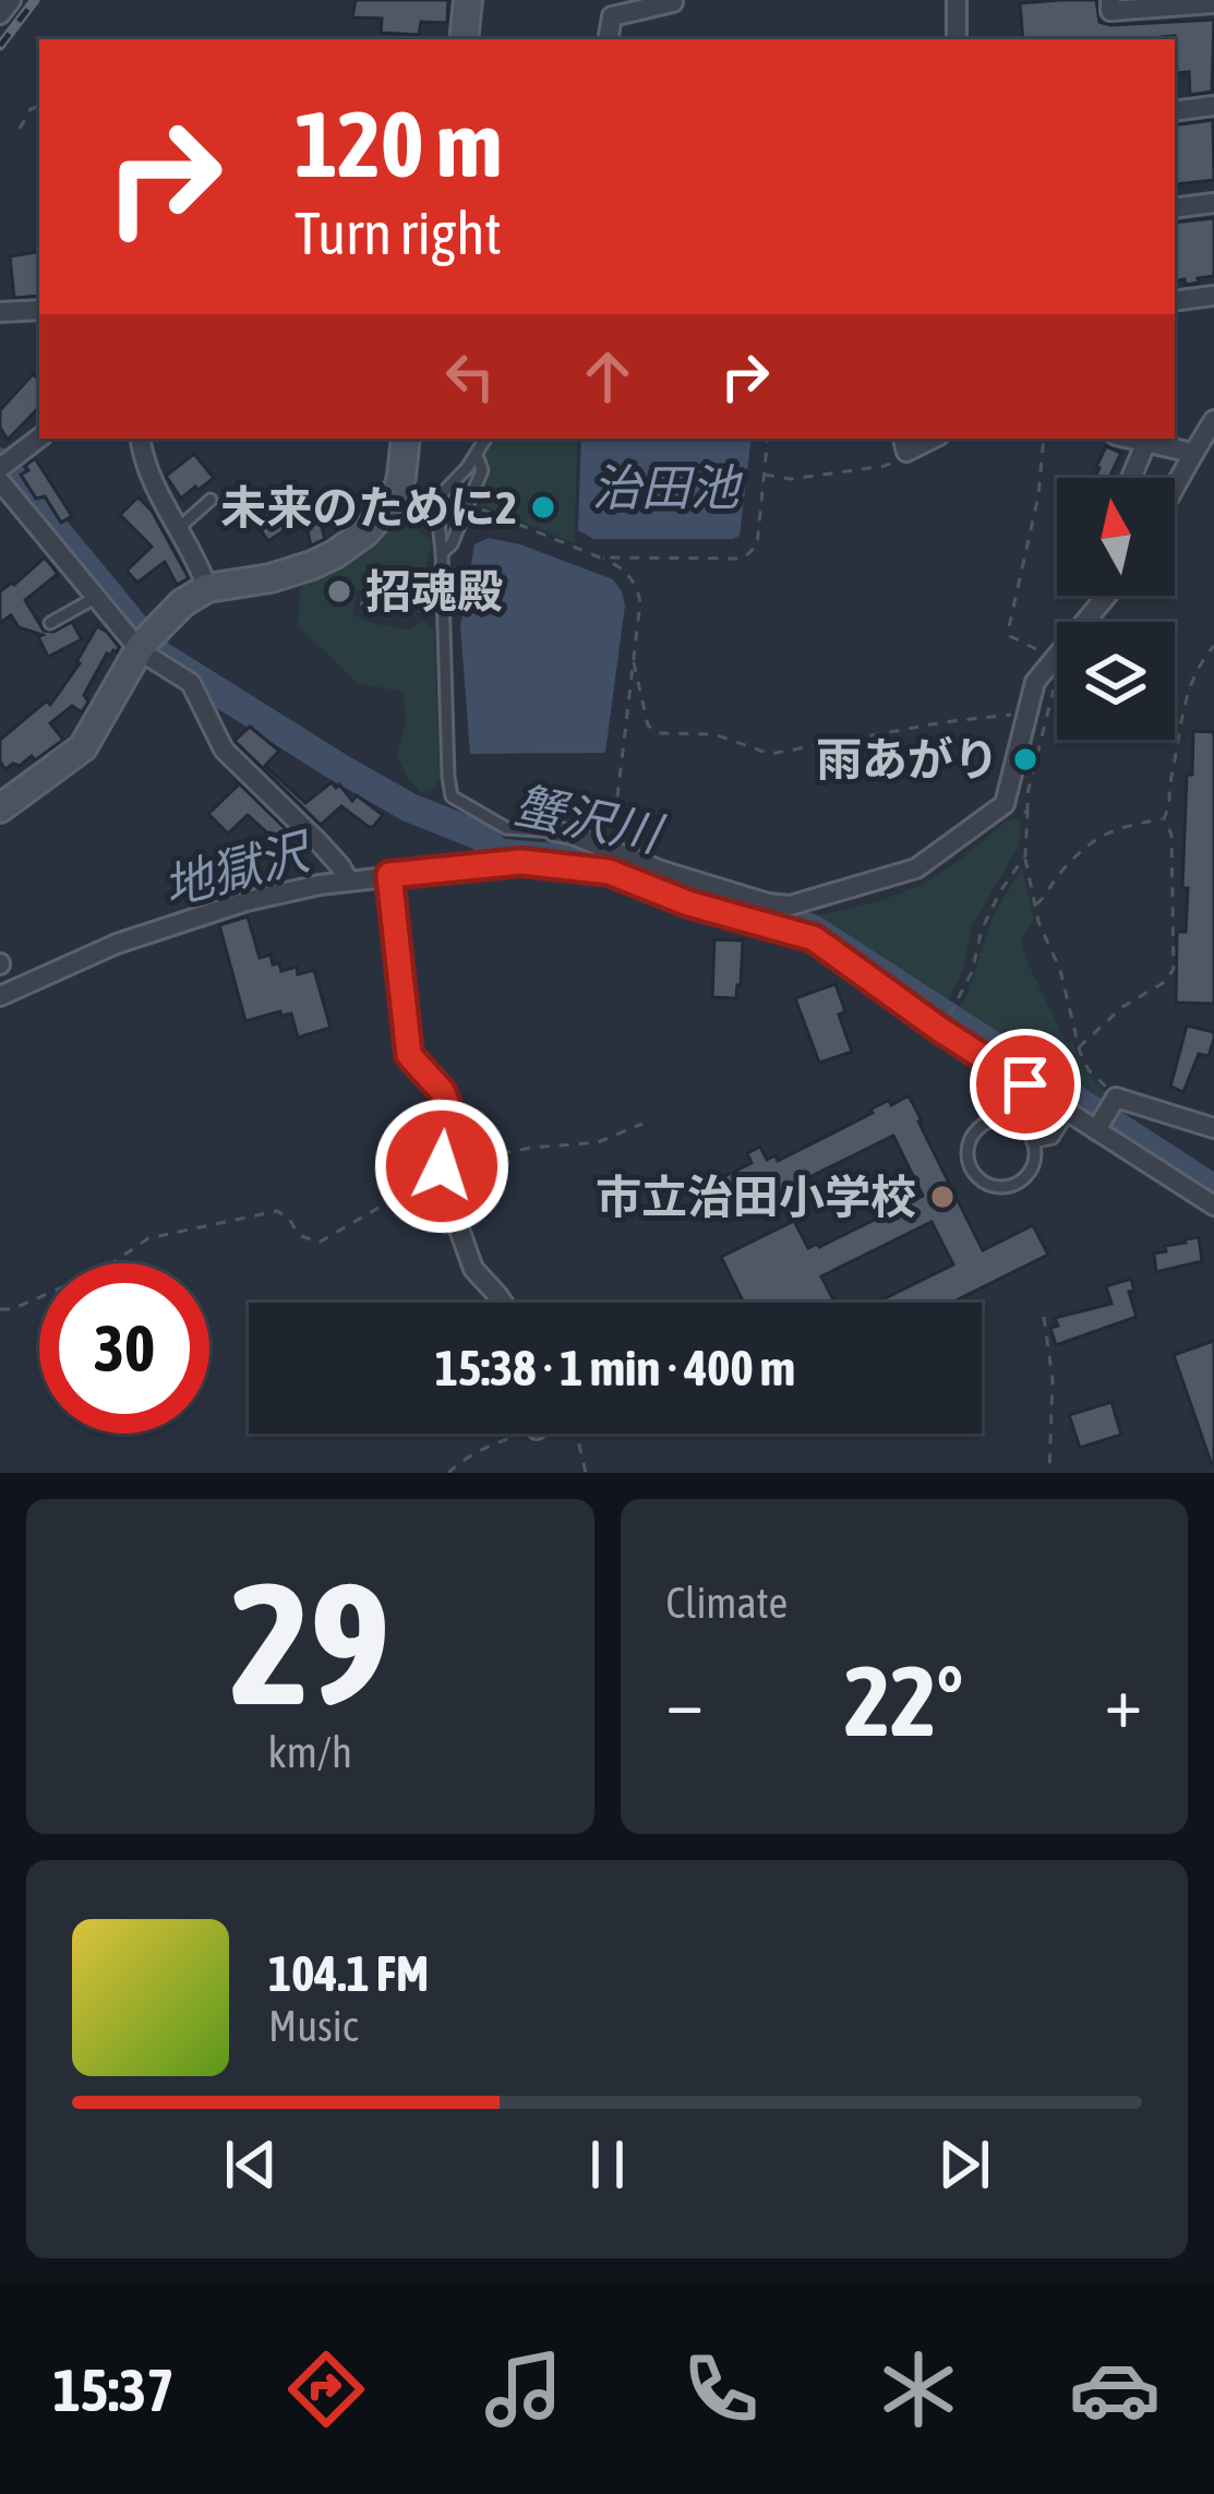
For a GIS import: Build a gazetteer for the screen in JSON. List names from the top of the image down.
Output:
{
  "water": ["治田池", "蟹沢川", "地獄沢"],
  "places": [
    "未来のために2",
    "招魂殿",
    "雨あがり",
    "市立治田小学校"
  ],
  "north": "top",
  "page": {
    "turn": ["120 m", "Turn right"],
    "limit": "30",
    "trip": "15:38 · 1 min · 400 m",
    "tile": [
      ["29", "km/h"],
      "Climate"
    ],
    "heat": ["−", "22°", "+"],
    "song": ["104.1 FM", "Music"],
    "tabs": "15:37"
  }
}
